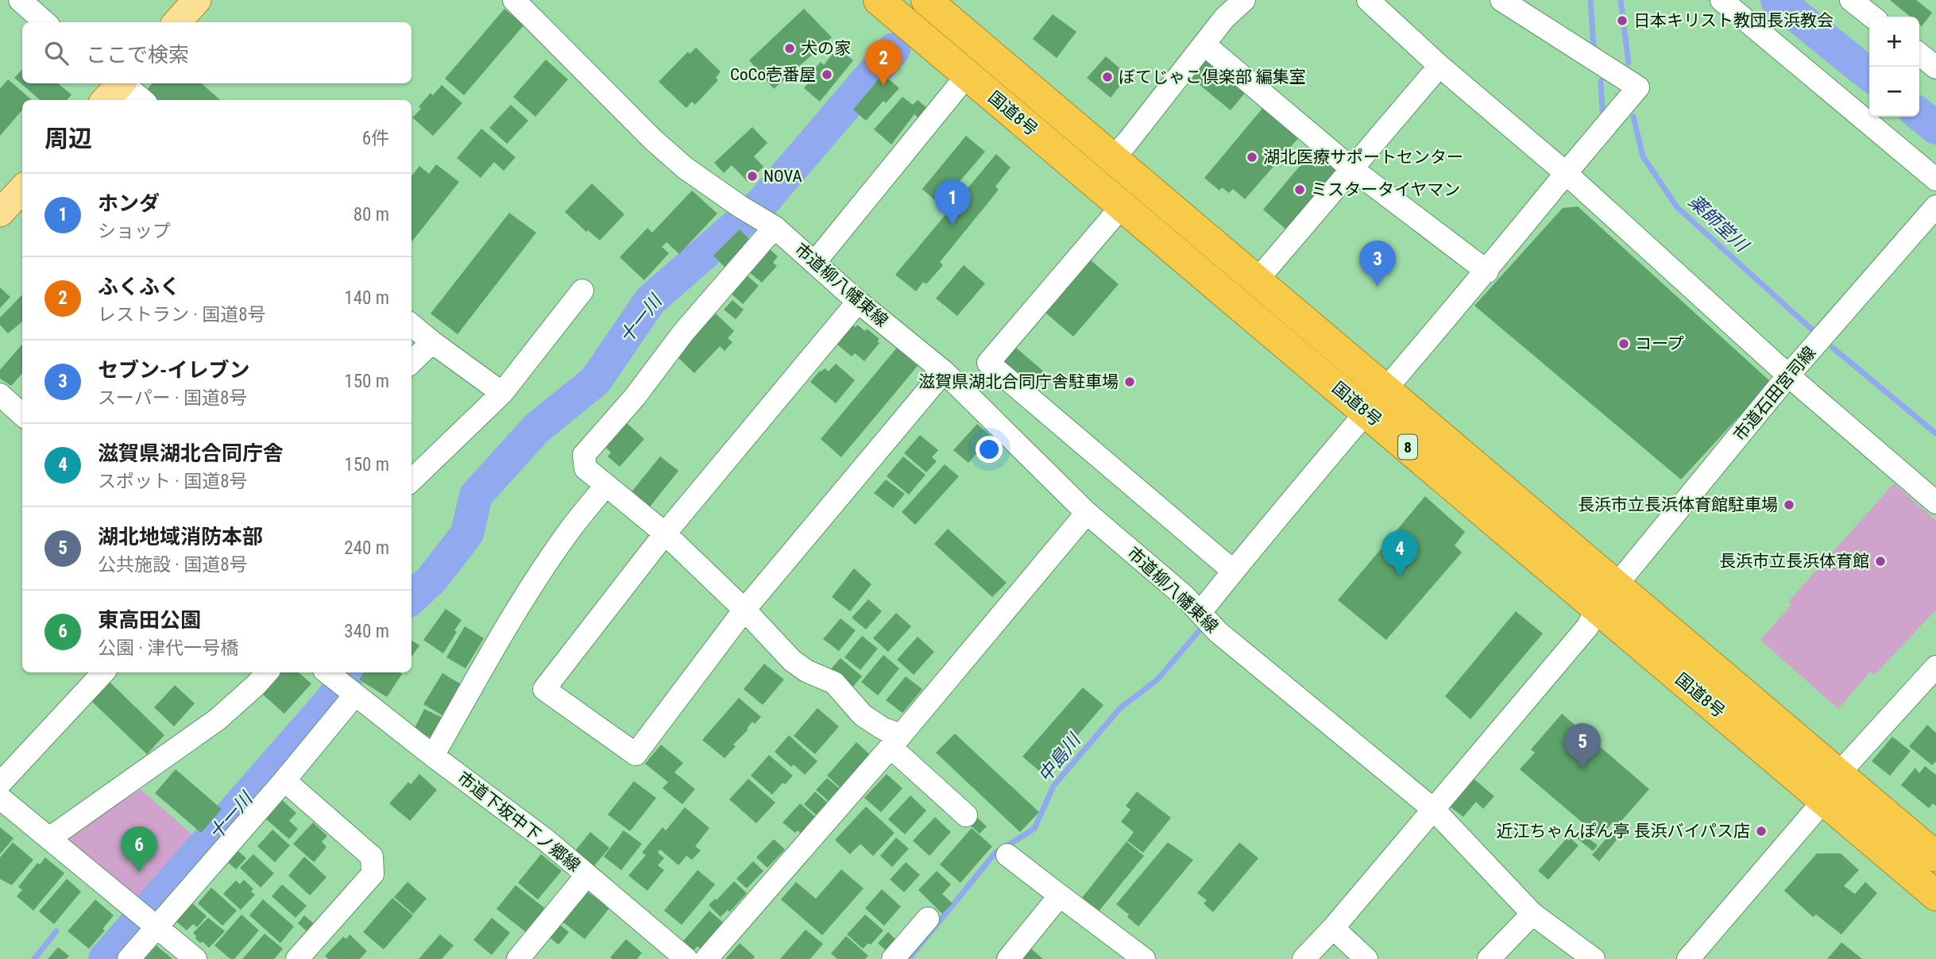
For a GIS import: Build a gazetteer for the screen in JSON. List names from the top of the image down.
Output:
{
  "streets": {
    "highway": ["国道8号", "8"],
    "street": ["市道柳八幡東線", "市道石田宮司線", "市道下坂中下ノ郷線"]
  },
  "crossings": [
    ["国道8号", "市道石田宮司線"],
    ["市道柳八幡東線", "市道石田宮司線"]
  ],
  "water": ["薬師堂川", "十一川", "中島川"],
  "places": [
    "日本キリスト教団長浜教会",
    "犬の家",
    "CoCo壱番屋",
    "ぼてじゃこ倶楽部 編集室",
    "湖北医療サポートセンター",
    "NOVA",
    "ミスタータイヤマン",
    "コープ",
    "滋賀県湖北合同庁舎駐車場",
    "長浜市立長浜体育館駐車場",
    "長浜市立長浜体育館",
    "近江ちゃんぽん亭 長浜バイパス店"
  ],
  "page": {
    "map_buttons": ["+", "−"],
    "search": "ここで検索",
    "pins": [
      "2",
      "1",
      "3",
      "4",
      "5",
      "6"
    ],
    "heading": ["周辺", "6件"],
    "list": [
      {
        "mark": "1",
        "name": "ホンダ",
        "note": "ショップ",
        "value": "80 m"
      },
      {
        "mark": "2",
        "name": "ふくふく",
        "note": "レストラン · 国道8号",
        "value": "140 m"
      },
      {
        "mark": "3",
        "name": "セブン-イレブン",
        "note": "スーパー · 国道8号",
        "value": "150 m"
      },
      {
        "mark": "4",
        "name": "滋賀県湖北合同庁舎",
        "note": "スポット · 国道8号",
        "value": "150 m"
      },
      {
        "mark": "5",
        "name": "湖北地域消防本部",
        "note": "公共施設 · 国道8号",
        "value": "240 m"
      },
      {
        "mark": "6",
        "name": "東高田公園",
        "note": "公園 · 津代一号橋",
        "value": "340 m"
      }
    ]
  }
}
